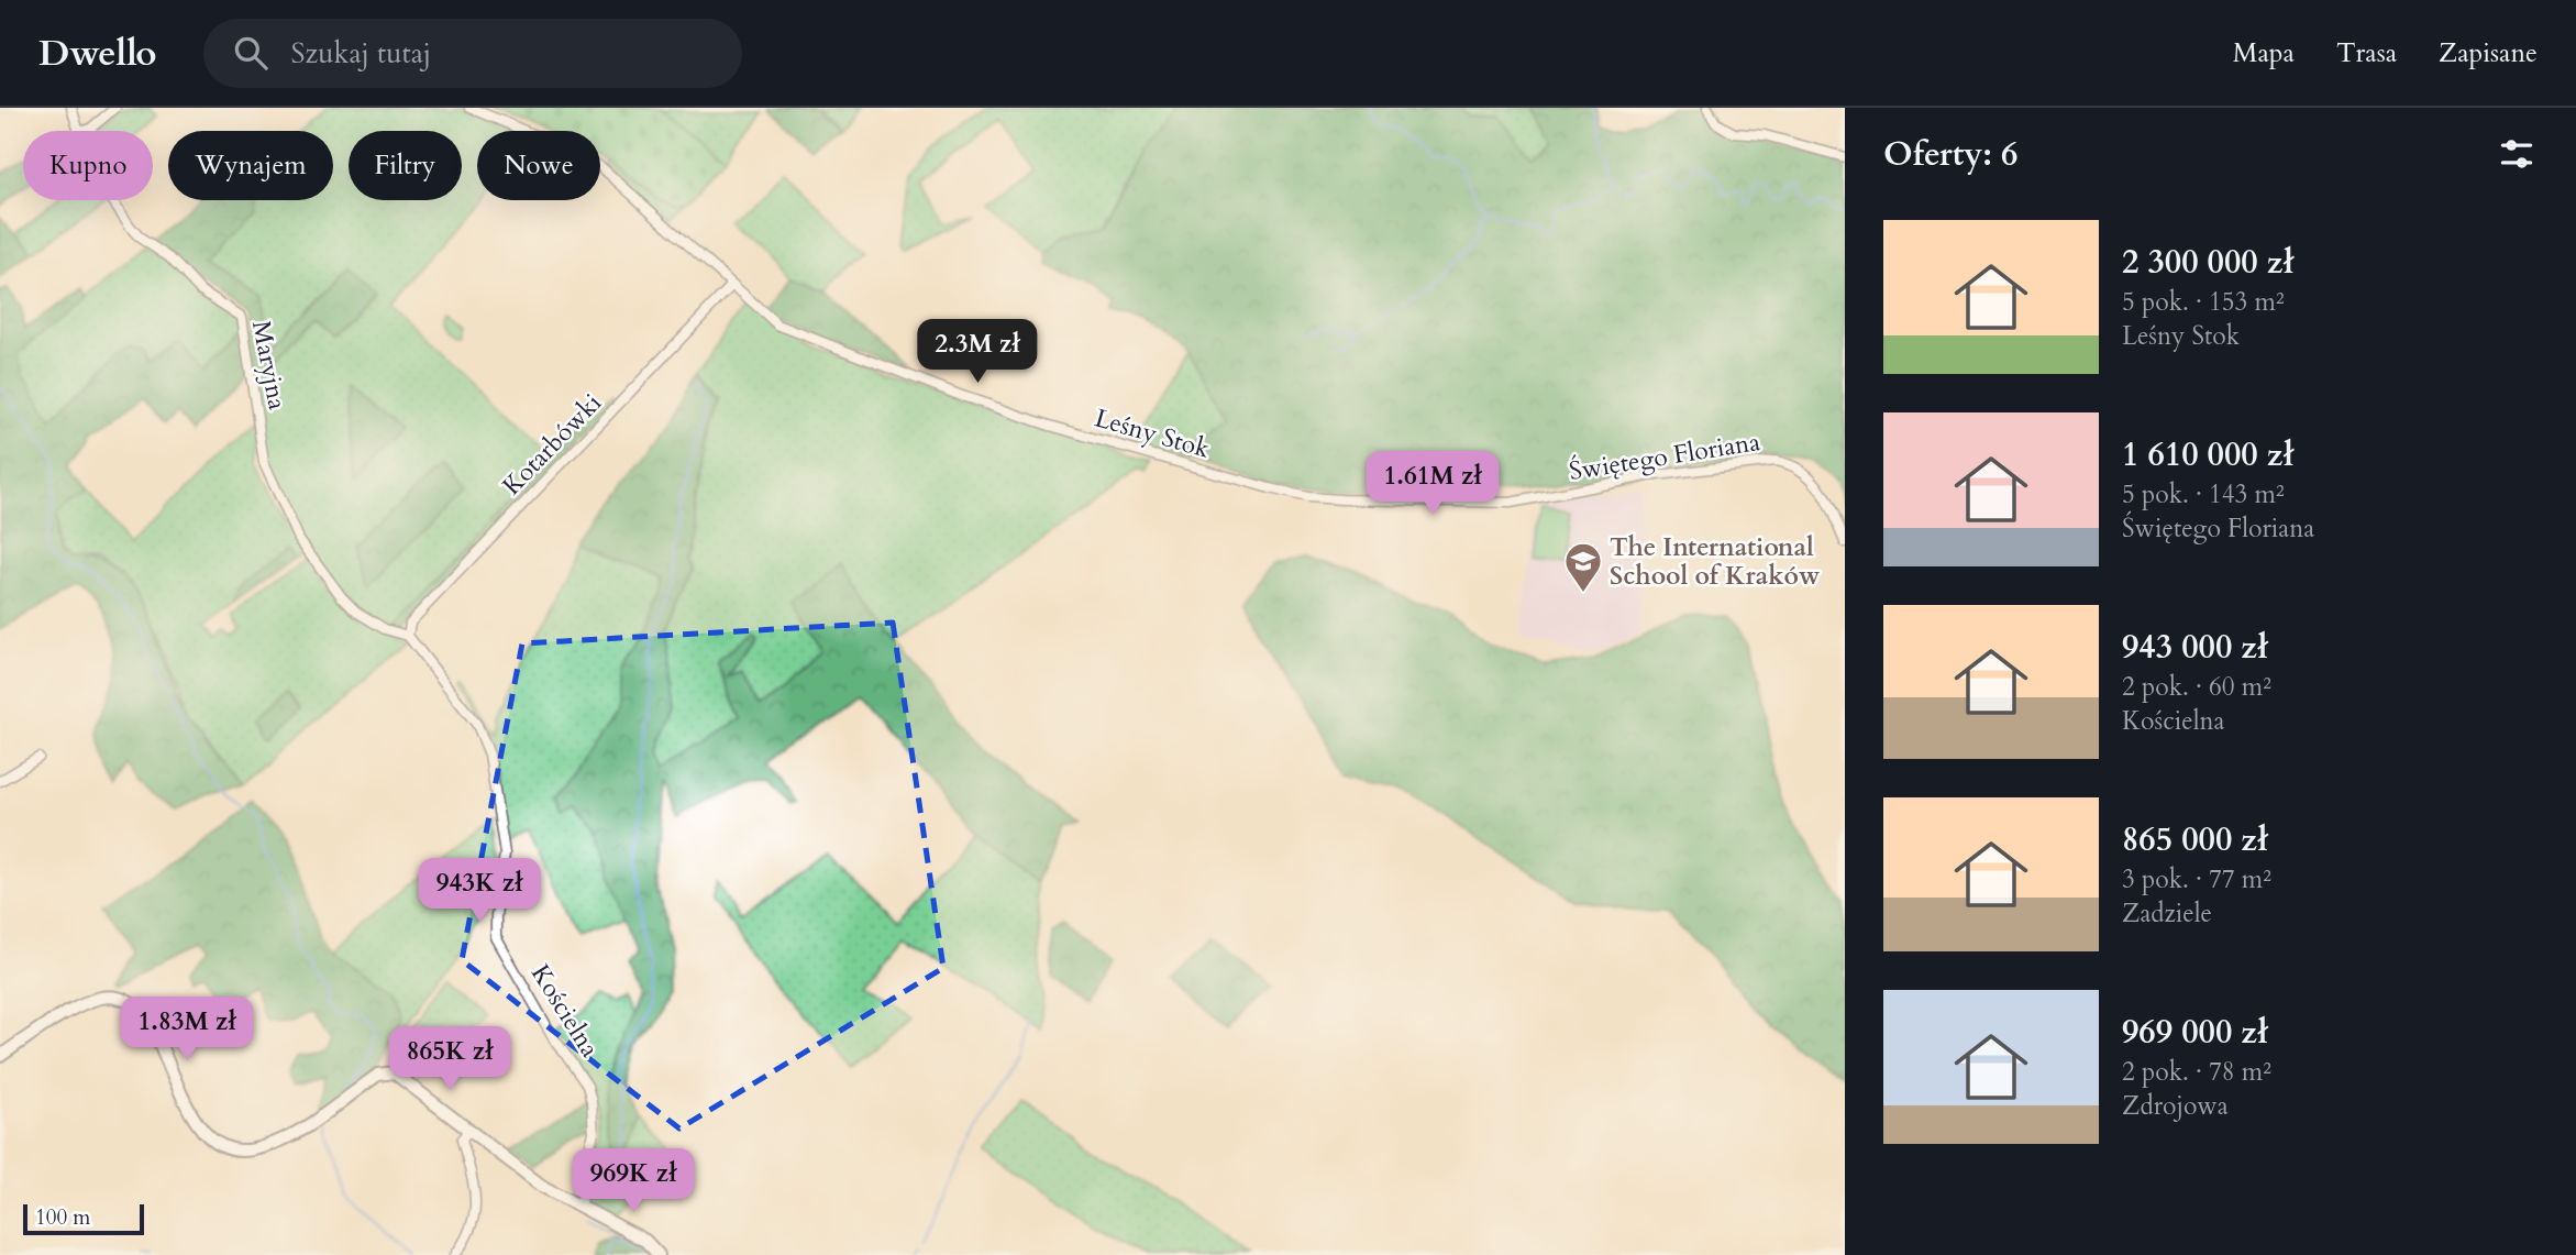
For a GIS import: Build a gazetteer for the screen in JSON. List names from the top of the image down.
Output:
{
  "streets": {
    "street": [
      "Maryjna",
      "Leśny Stok",
      "Kotarbówki",
      "Świętego Floriana",
      "Kościelna"
    ]
  },
  "crossings": [
    ["Maryjna", "Kotarbówki"],
    ["Maryjna", "Kościelna"],
    ["Leśny Stok", "Kotarbówki"],
    ["Leśny Stok", "Świętego Floriana"],
    ["Kotarbówki", "Kościelna"]
  ],
  "places": {
    "school or university": ["The International School of Kraków"]
  },
  "scale_bar": "100 m",
  "page": {
    "header": "Dwello",
    "search": "Szukaj tutaj",
    "nav": ["Mapa", "Trasa", "Zapisane"],
    "heading": "Oferty: 6",
    "chip": [
      "Kupno",
      "Wynajem",
      "Filtry",
      "Nowe"
    ],
    "list": [
      {
        "name": "2 300 000 zł",
        "note": "5 pok. · 153 m² · Leśny Stok"
      },
      {
        "name": "1 610 000 zł",
        "note": "5 pok. · 143 m² · Świętego Floriana"
      },
      {
        "name": "943 000 zł",
        "note": "2 pok. · 60 m² · Kościelna"
      },
      {
        "name": "865 000 zł",
        "note": "3 pok. · 77 m² · Zadziele"
      },
      {
        "name": "969 000 zł",
        "note": "2 pok. · 78 m² · Zdrojowa"
      }
    ],
    "price": [
      "2.3M zł",
      "1.61M zł",
      "943K zł",
      "1.83M zł",
      "865K zł",
      "969K zł"
    ],
    "scale": "100 m"
  }
}
